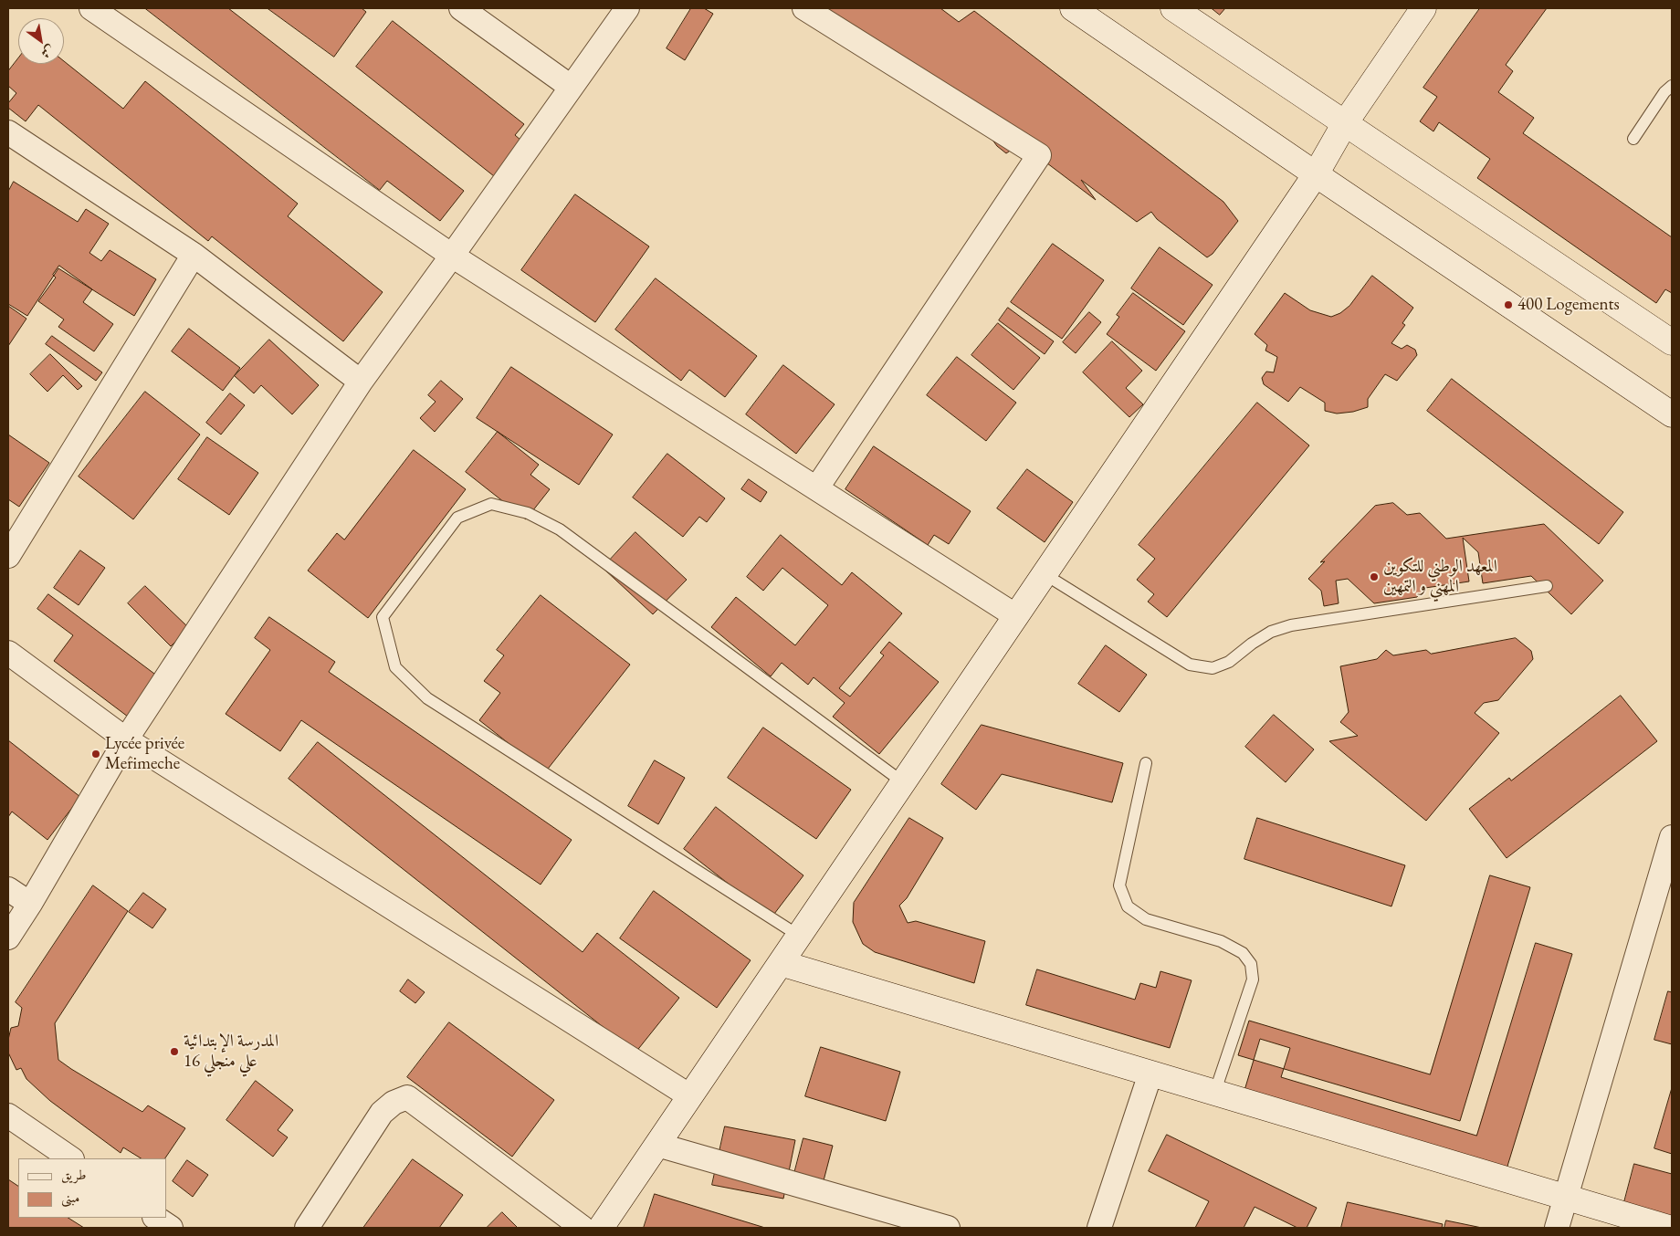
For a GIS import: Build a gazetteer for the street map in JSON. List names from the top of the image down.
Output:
{
  "places": [
    "400 Logements",
    "المعهد الوطني للتكوين المهني و التمهين",
    "Lycée privée Merimeche",
    "المدرسة الإبتدائية علي منجلي 16"
  ],
  "legend": ["طريق", "مبنى"],
  "north": "bottom right"
}
